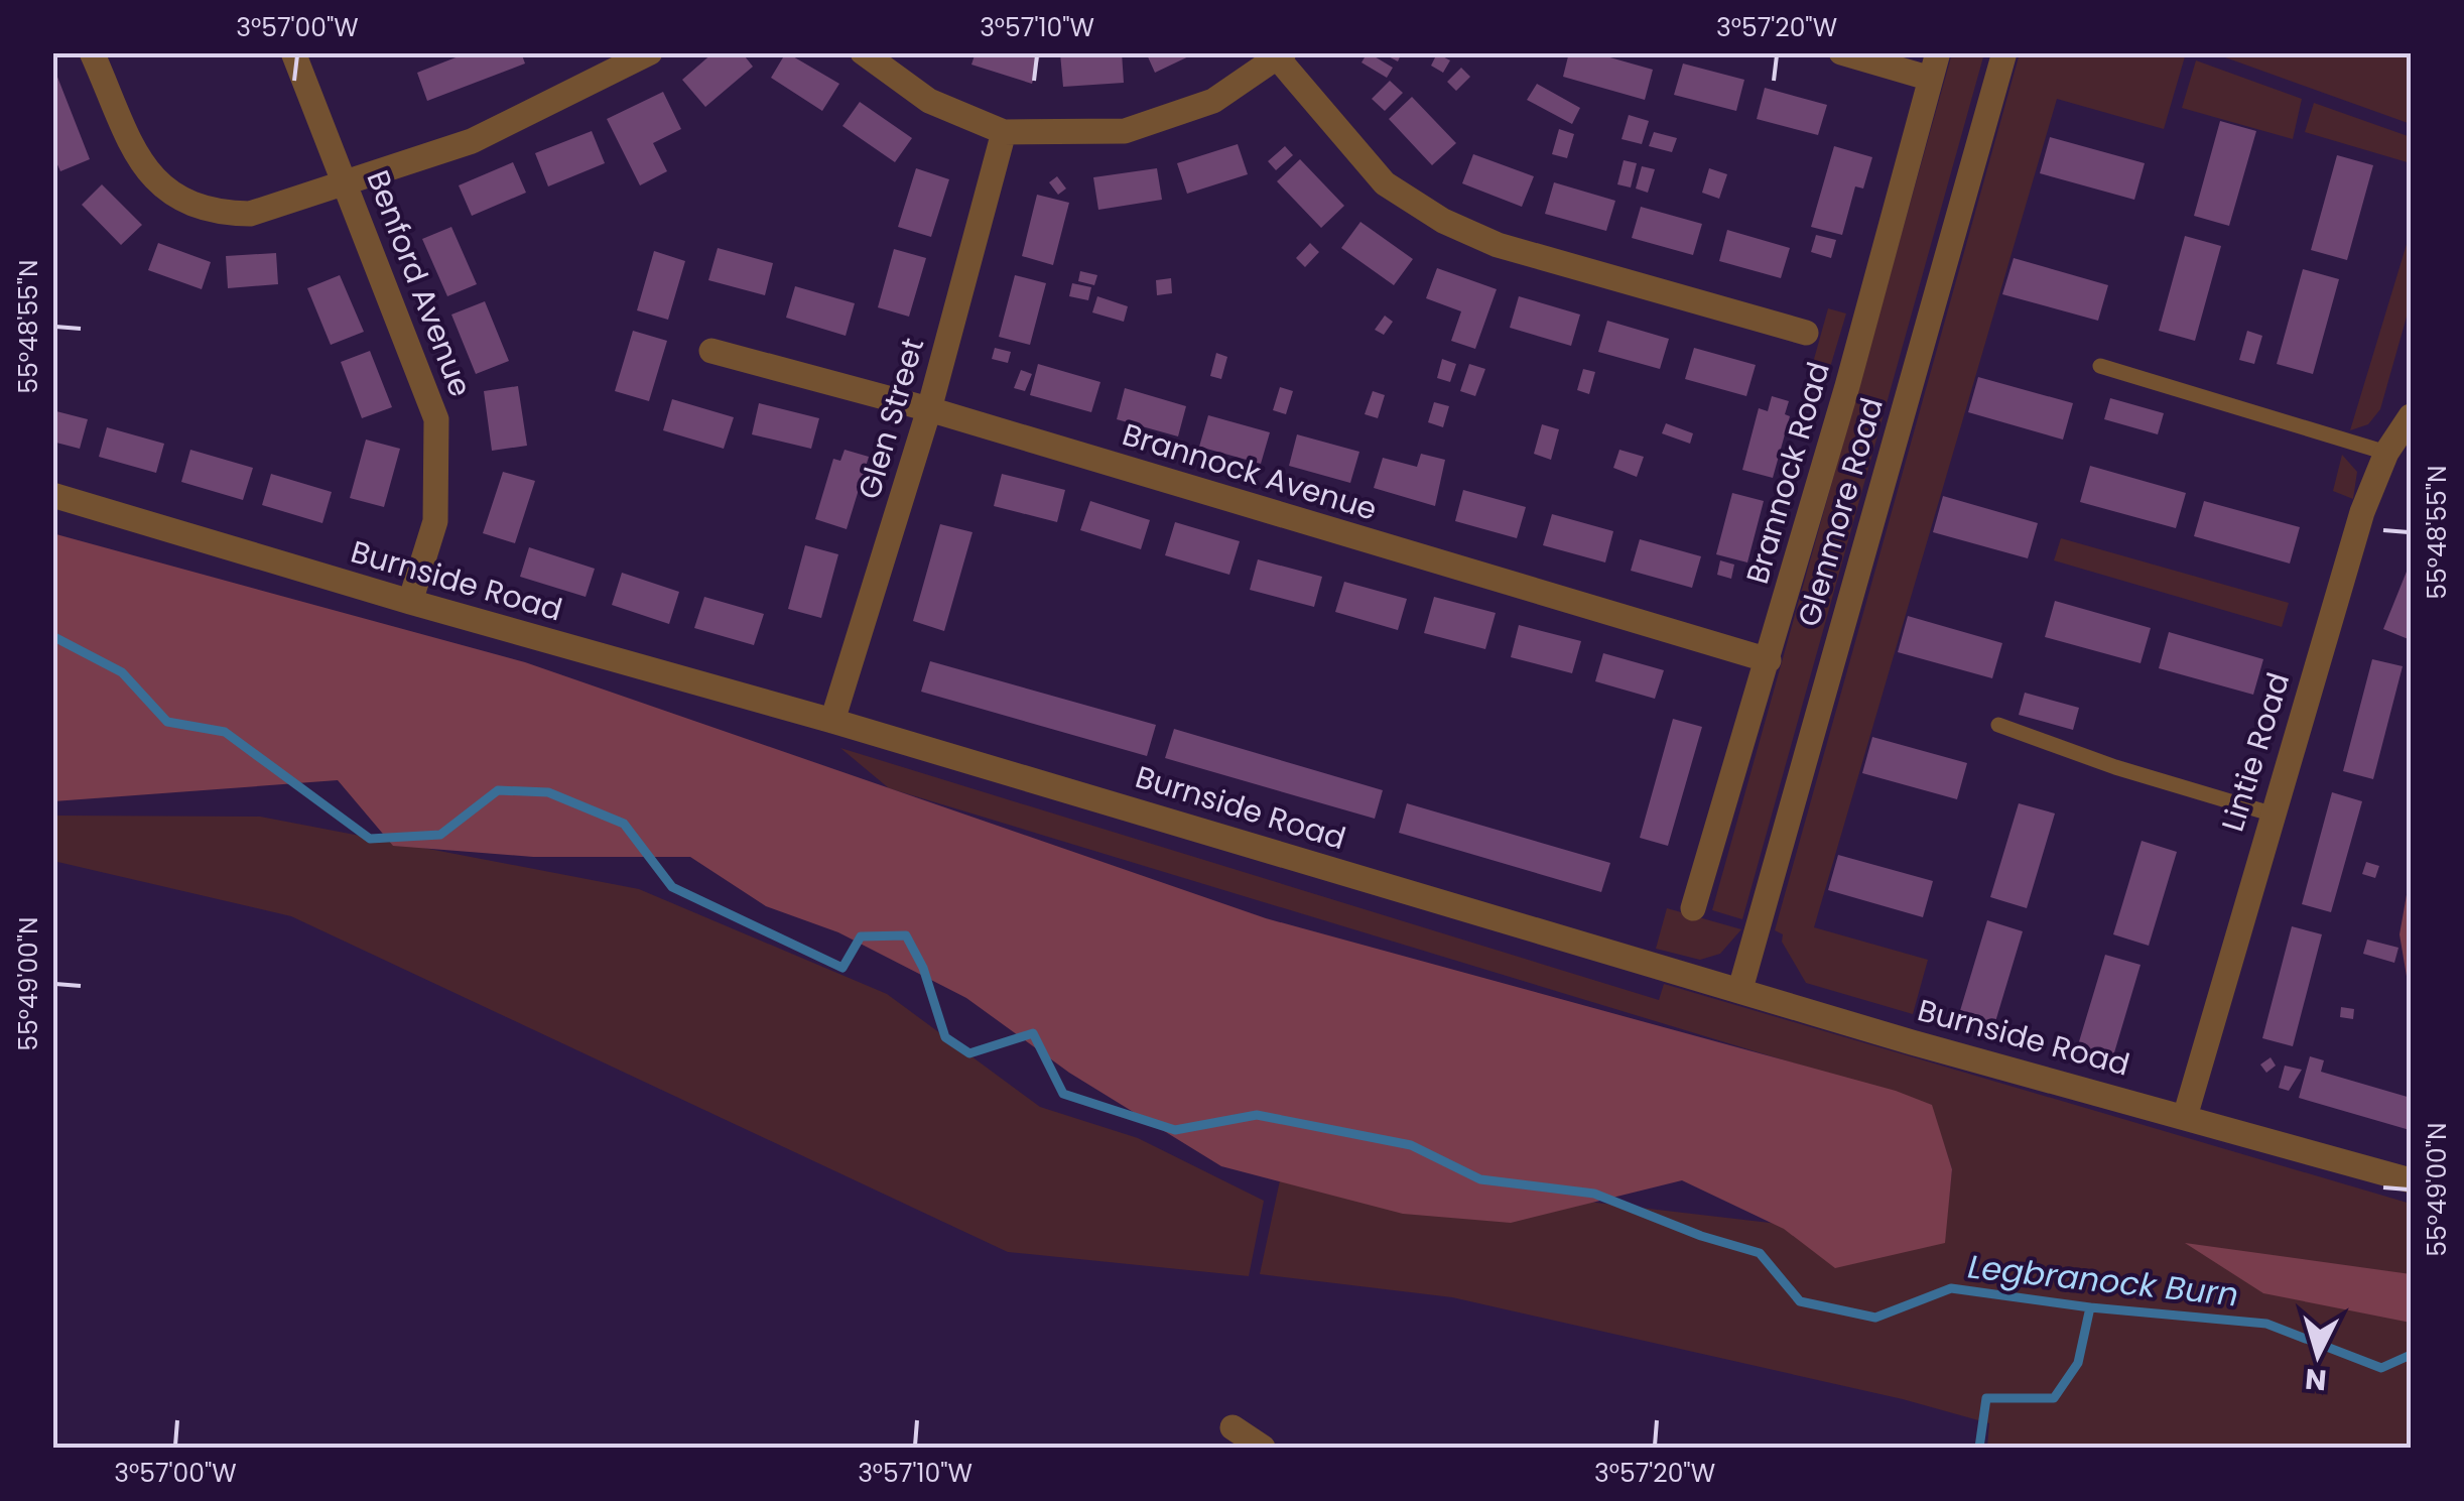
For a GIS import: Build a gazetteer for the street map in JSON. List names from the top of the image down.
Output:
{
  "streets": {
    "street": [
      "Benford Avenue",
      "Glen Street",
      "Brannock Avenue",
      "Brannock Road",
      "Glenmore Road",
      "Burnside Road",
      "Lintie Road"
    ]
  },
  "crossings": [
    ["Benford Avenue", "Burnside Road"],
    ["Glen Street", "Brannock Avenue"],
    ["Glen Street", "Burnside Road"],
    ["Brannock Avenue", "Brannock Road"],
    ["Glenmore Road", "Burnside Road"],
    ["Burnside Road", "Lintie Road"]
  ],
  "water": ["Legbranock Burn"],
  "north": "bottom",
  "coordinates": [
    "3°57'00\"W",
    "3°57'10\"W",
    "3°57'20\"W",
    "55°48'55\"N",
    "55°49'00\"N"
  ]
}
